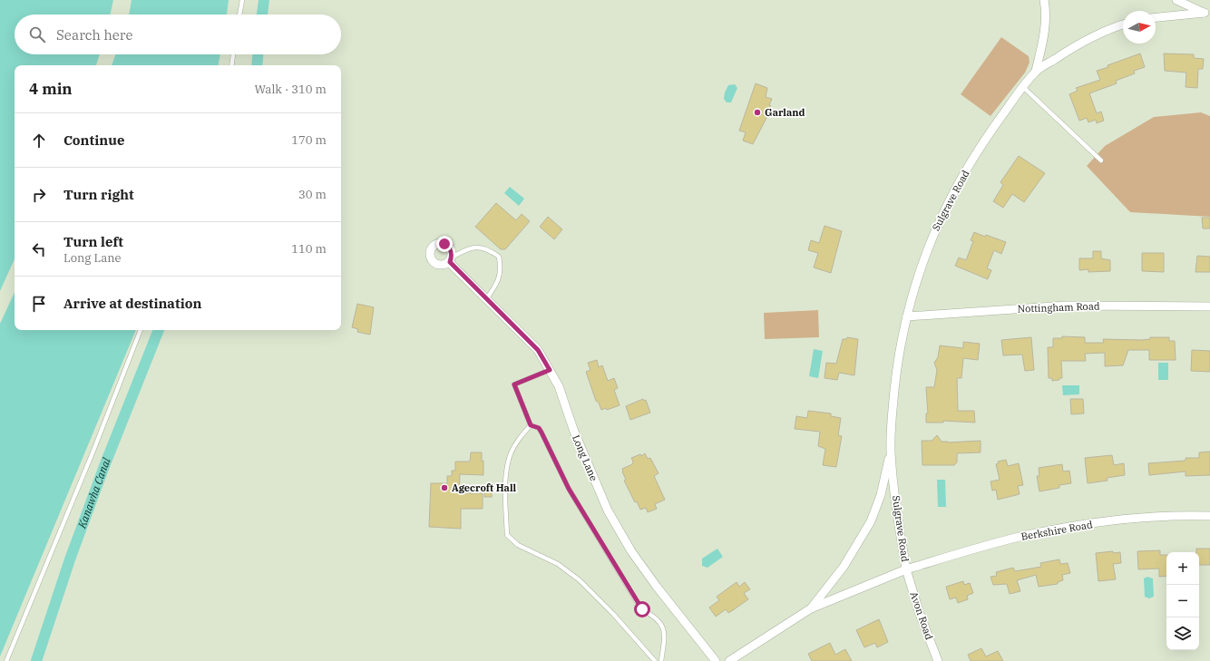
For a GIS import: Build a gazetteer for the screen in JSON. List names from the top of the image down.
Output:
{
  "streets": {
    "street": [
      "Sulgrave Road",
      "Nottingham Road",
      "Long Lane",
      "Berkshire Road",
      "Avon Road"
    ]
  },
  "crossings": [
    ["Sulgrave Road", "Nottingham Road"],
    ["Sulgrave Road", "Berkshire Road"],
    ["Sulgrave Road", "Avon Road"],
    ["Berkshire Road", "Avon Road"]
  ],
  "water": ["Kanawha Canal"],
  "places": ["Garland", "Agecroft Hall"],
  "north": "right",
  "page": {
    "search": "Search here",
    "heading": ["4 min", "Walk · 310 m"],
    "list": [
      ["Continue", "170 m"],
      ["Turn right", "30 m"],
      ["Turn left", "Long Lane", "110 m"],
      "Arrive at destination"
    ],
    "map_buttons": ["+", "−"]
  }
}
